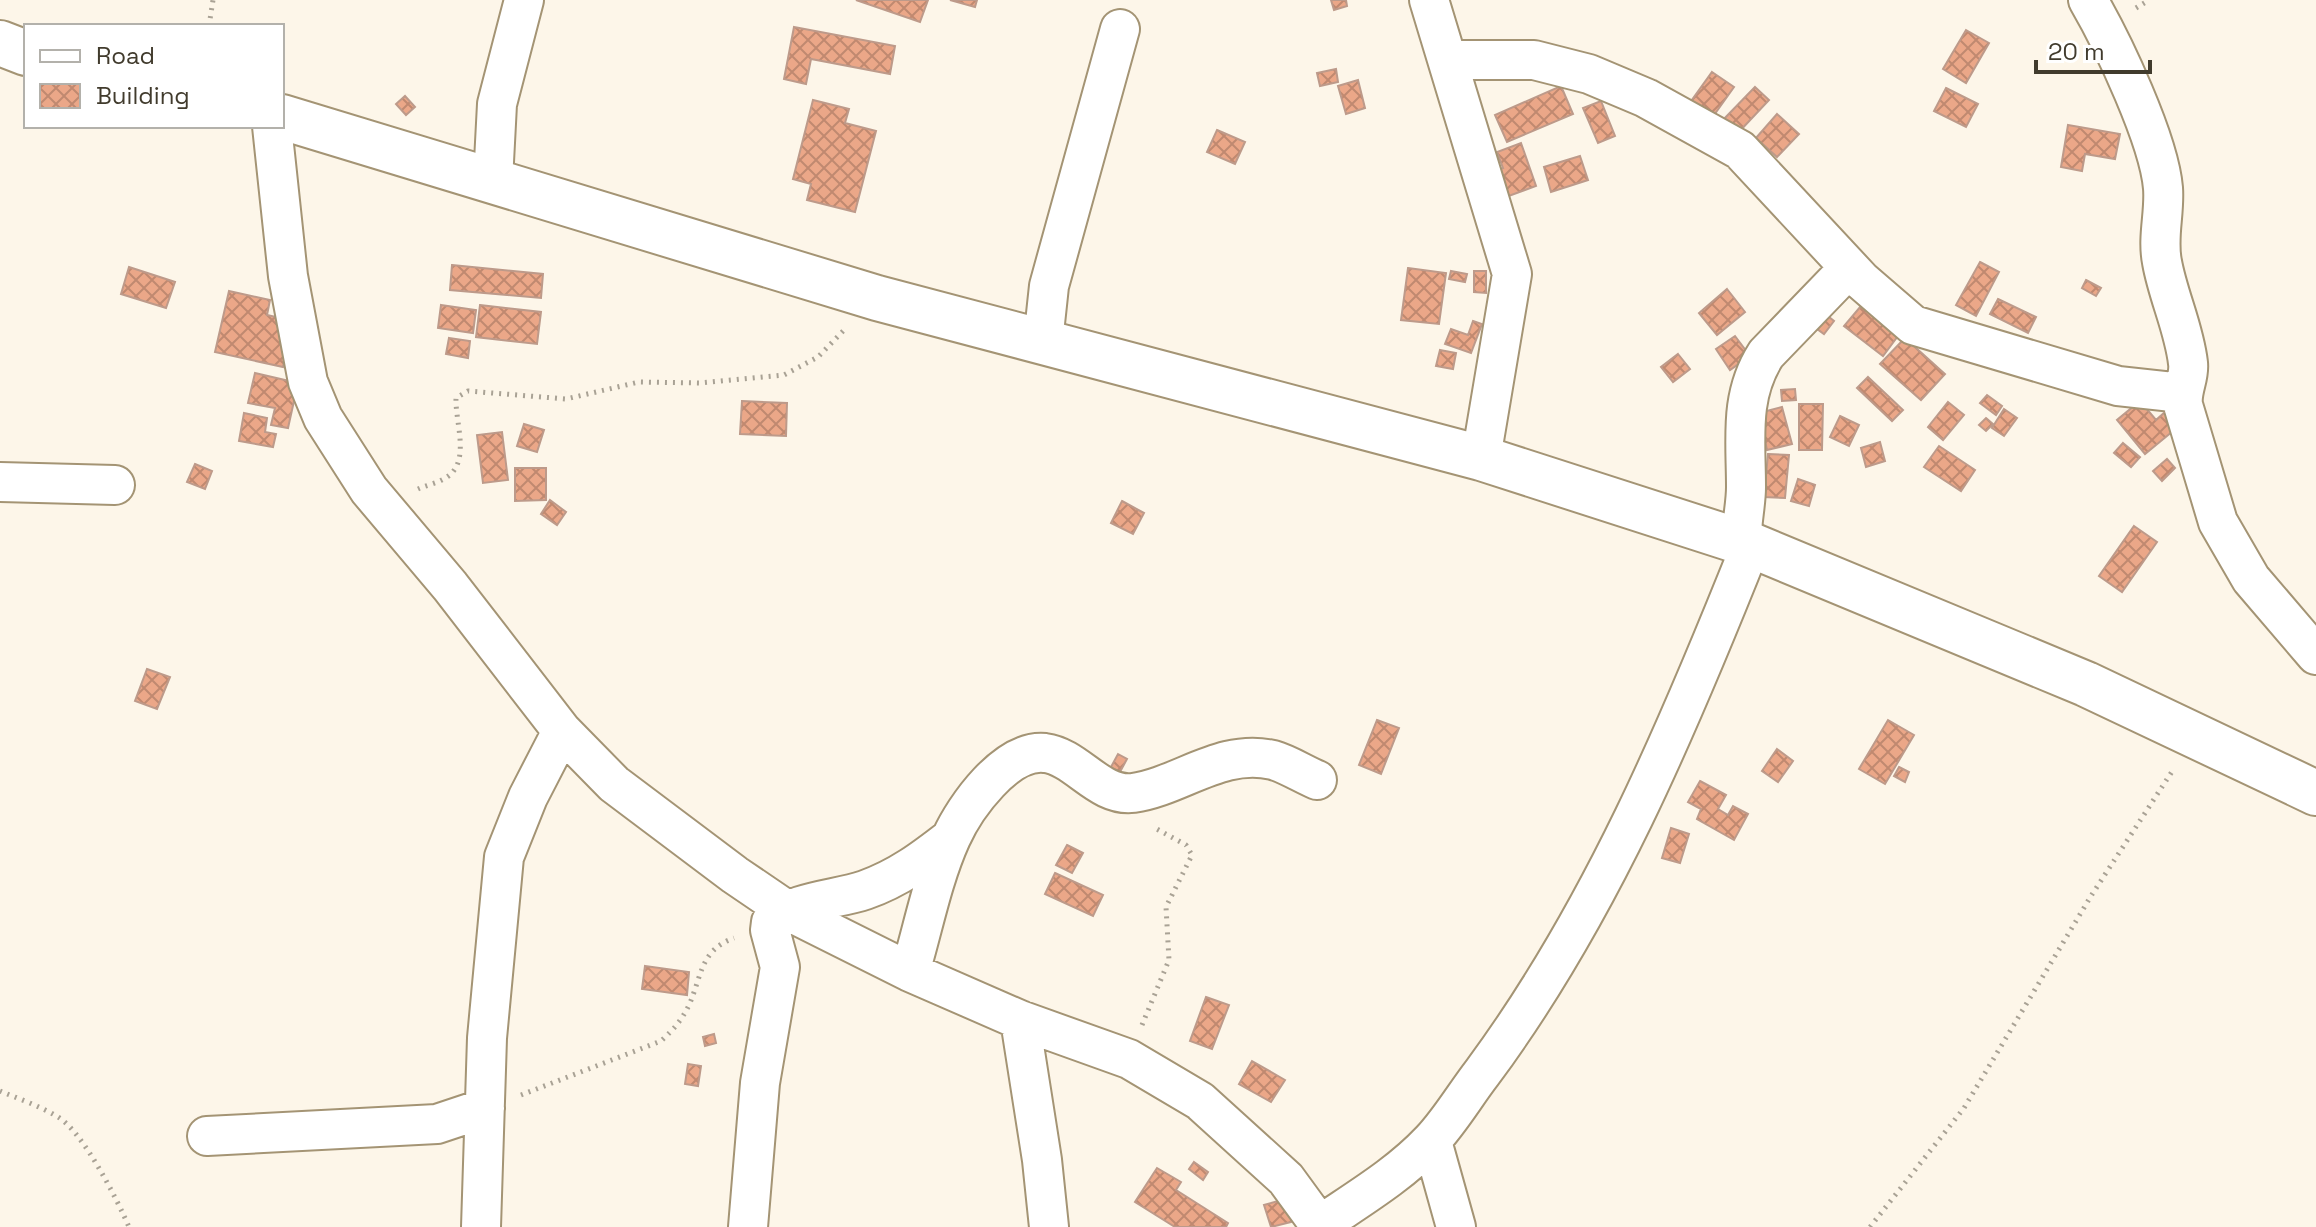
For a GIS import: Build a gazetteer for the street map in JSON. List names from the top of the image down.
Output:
{
  "legend": ["Road", "Building"],
  "scale_bar": "20 m"
}
